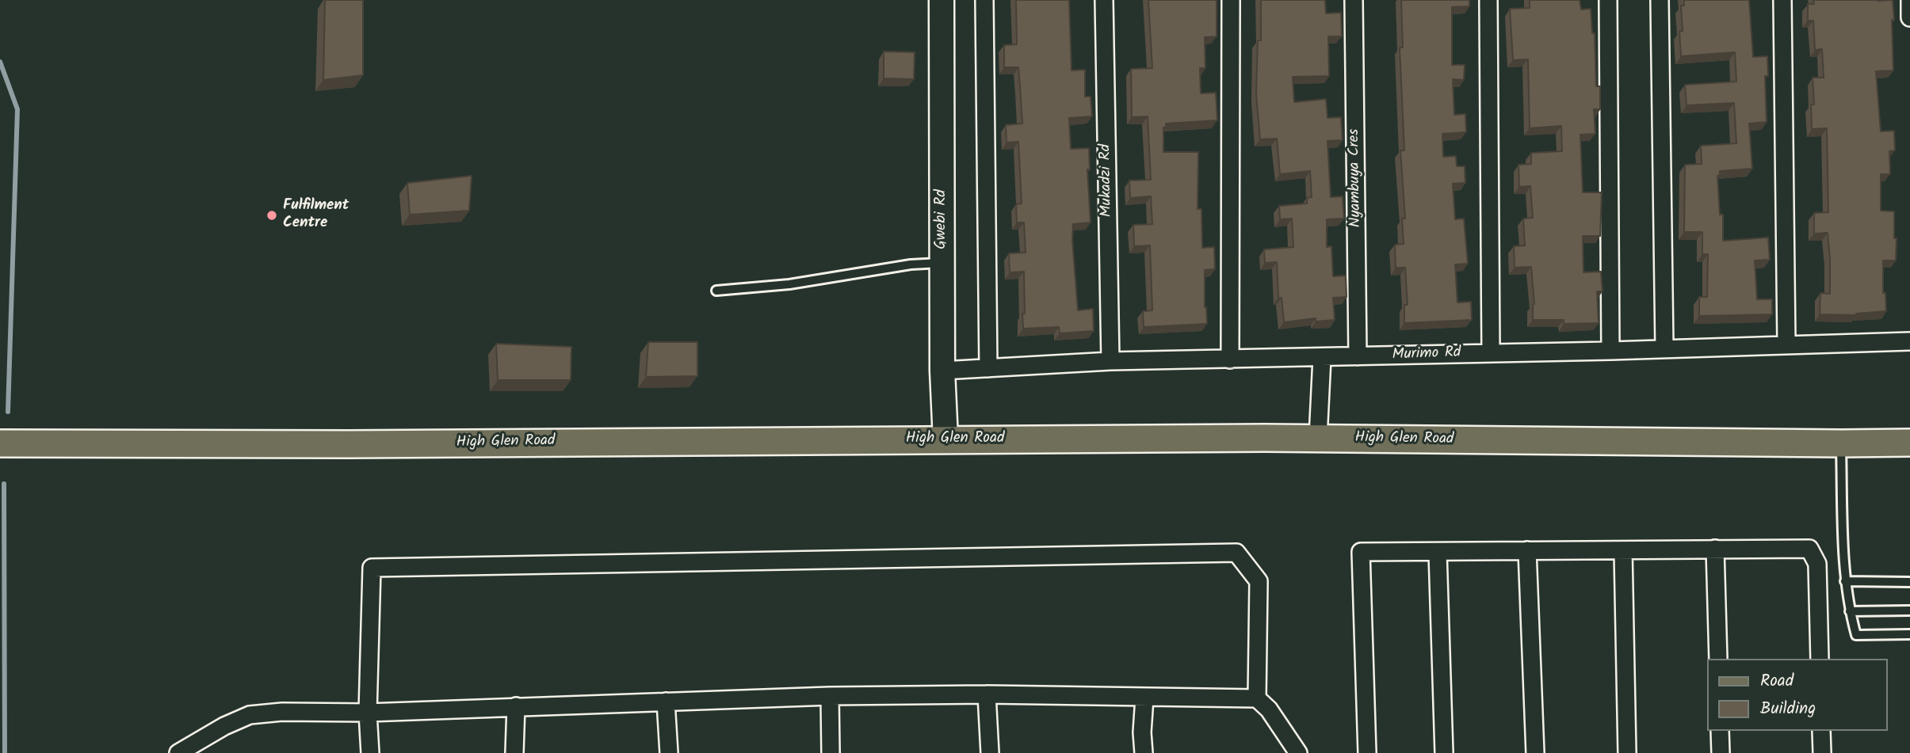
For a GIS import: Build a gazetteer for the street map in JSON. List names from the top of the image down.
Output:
{
  "streets": {
    "main road": ["High Glen Road"],
    "street": [
      "Nyambuya Cres",
      "Mukadzi Rd",
      "Gwebi Rd",
      "Murimo Rd"
    ]
  },
  "crossings": [
    ["Nyambuya Cres", "Murimo Rd"],
    ["Mukadzi Rd", "Murimo Rd"],
    ["Gwebi Rd", "Murimo Rd"],
    ["Gwebi Rd", "High Glen Road"]
  ],
  "places": ["Fulfilment Centre"],
  "legend": ["Road", "Building"]
}
